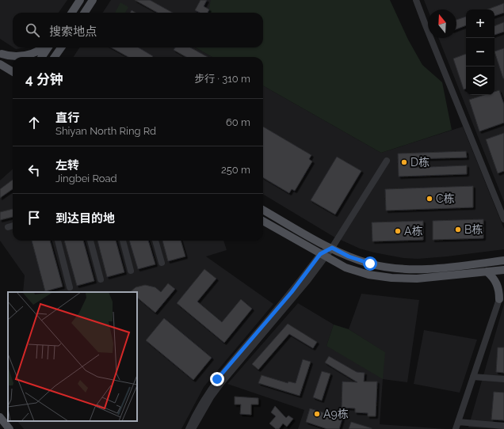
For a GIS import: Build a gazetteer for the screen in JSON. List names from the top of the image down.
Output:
{
  "places": [
    "D栋",
    "C栋",
    "B栋",
    "A栋",
    "A9栋"
  ],
  "north": "top",
  "page": {
    "map_buttons": ["+", "−"],
    "search": "搜索地点",
    "heading": ["4 分钟", "步行 · 310 m"],
    "list": [
      ["直行", "Shiyan North Ring Rd", "60 m"],
      ["左转", "Jingbei Road", "250 m"],
      "到达目的地"
    ]
  }
}
